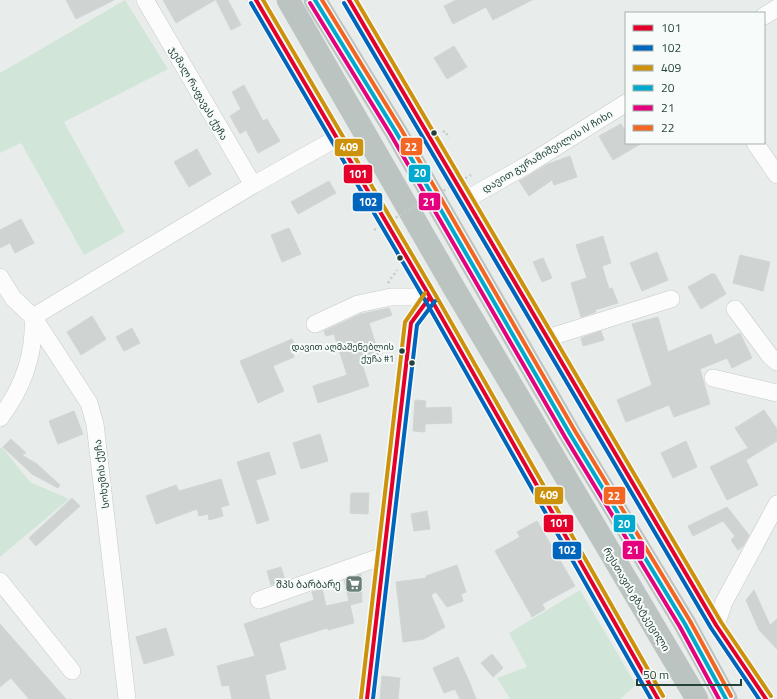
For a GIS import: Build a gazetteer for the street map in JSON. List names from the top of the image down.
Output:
{
  "streets": {
    "highway": ["რუსთავის გზატკეცილი"],
    "street": ["ჯემალ რაფავას ქუჩა", "დავით გურამიშვილის IV ჩიხი", "სოხუმის ქუჩა"]
  },
  "places": {
    "other": ["დავით აღმაშენებლის ქუჩა #1"],
    "supermarket": ["შპს ბარბარე"]
  },
  "lines": [
    "transit line 101",
    "transit line 409",
    "transit line 20",
    "transit line 22",
    "transit line 102",
    "transit line 21"
  ],
  "legend": [
    "101",
    "102",
    "409",
    "20",
    "21",
    "22"
  ],
  "scale_bar": "50 m"
}
